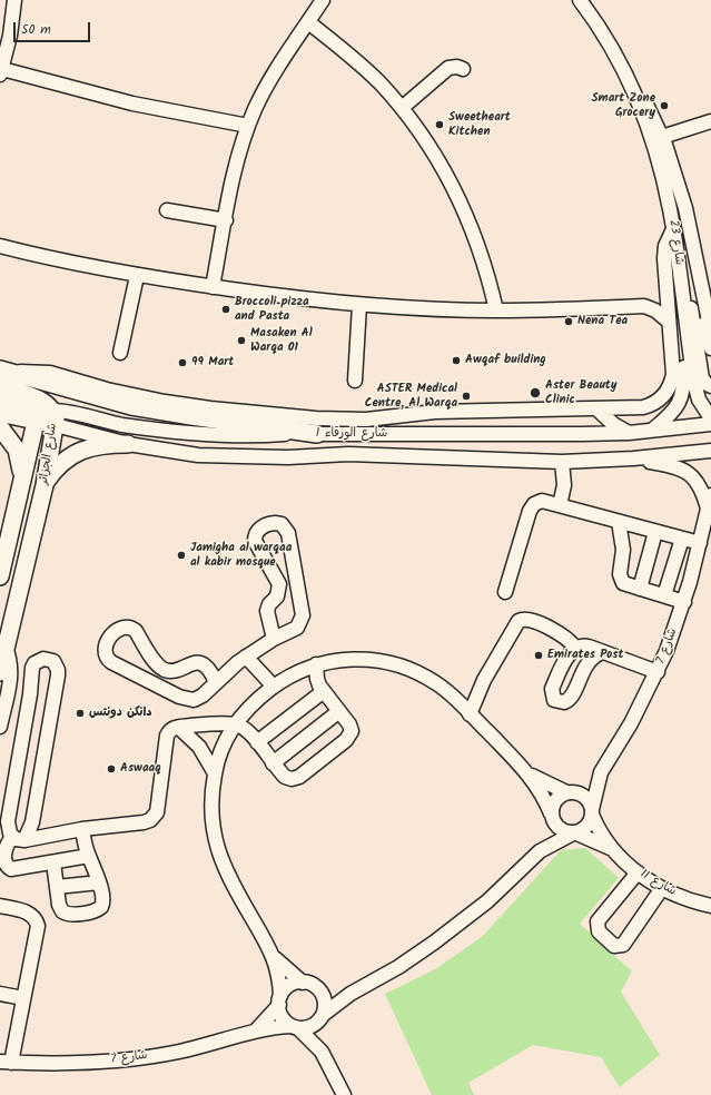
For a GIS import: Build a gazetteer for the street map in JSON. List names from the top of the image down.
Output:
{
  "streets": {
    "main road": ["شارع الورقاء 1", "شارع الجزائر"],
    "street": ["شارع 23", "شارع 7", "شارع 11"]
  },
  "crossings": [
    ["شارع الورقاء 1", "شارع الجزائر"],
    ["شارع 7", "شارع 11"]
  ],
  "places": [
    "Smart Zone Grocery",
    "Sweetheart Kitchen",
    "Broccoli pizza and Pasta",
    "Nena Tea",
    "Masaken Al Warqa 01",
    "Awqaf building",
    "99 Mart",
    "Aster Beauty Clinic",
    "ASTER Medical Centre, Al Warqa",
    "Jamigha al warqaa al kabir mosque",
    "Emirates Post",
    "دانكن دونتس",
    "Aswaaq"
  ],
  "scale_bar": "50 m"
}
